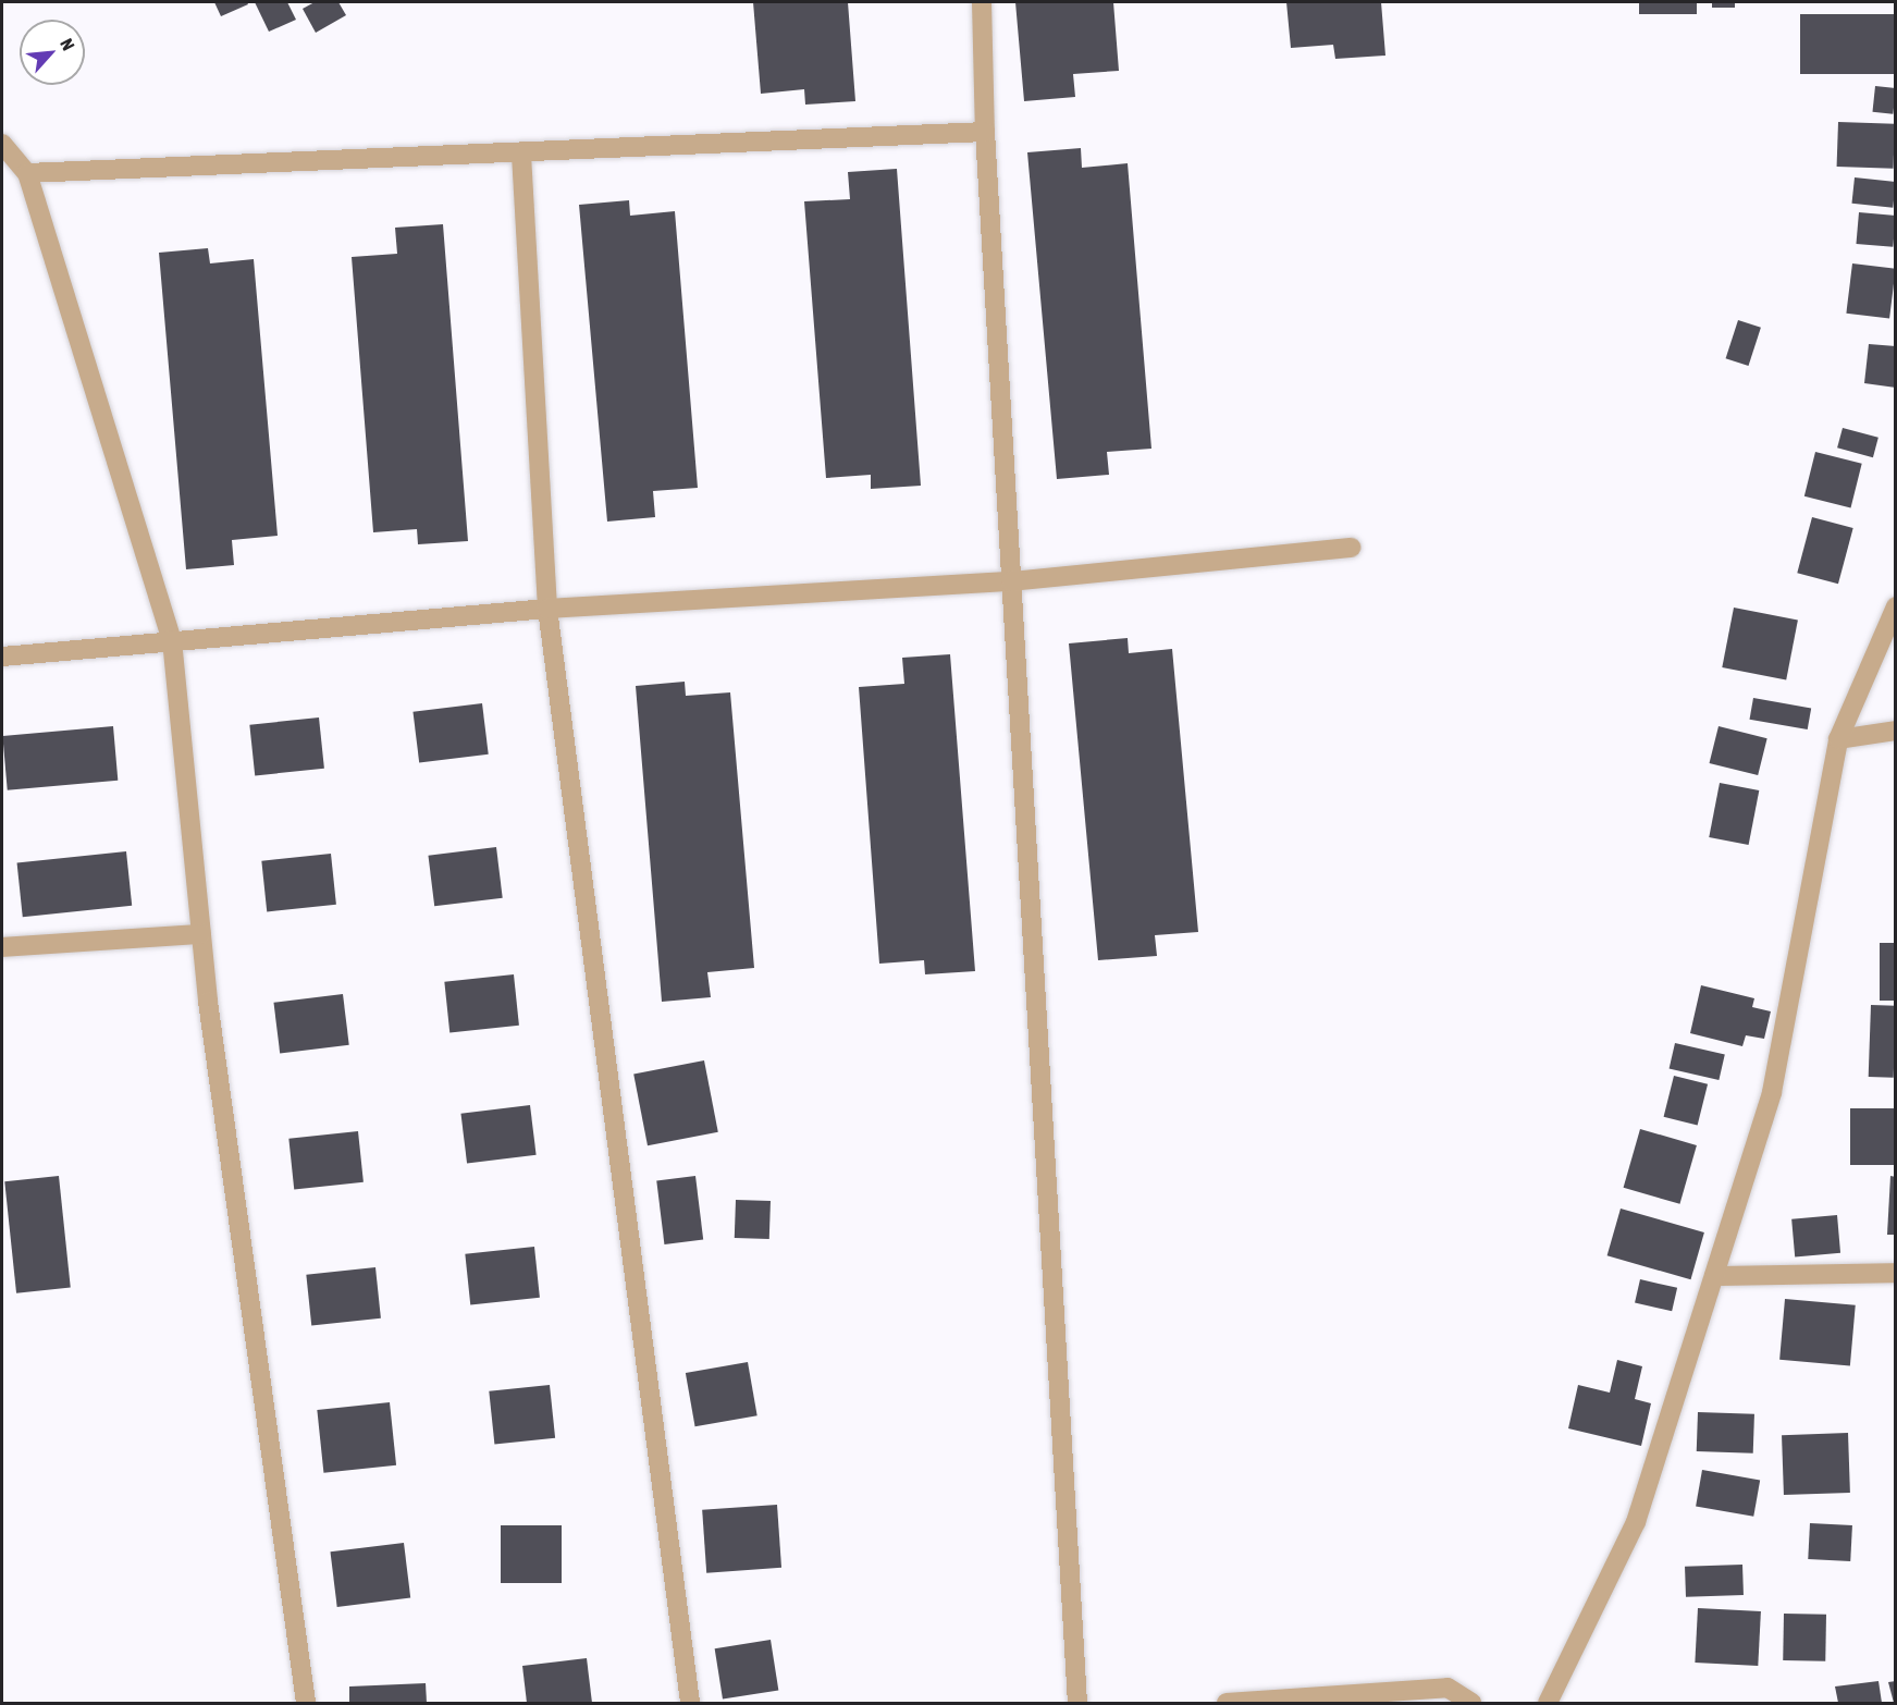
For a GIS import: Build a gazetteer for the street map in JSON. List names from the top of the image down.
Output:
{
  "north": "top right"
}
